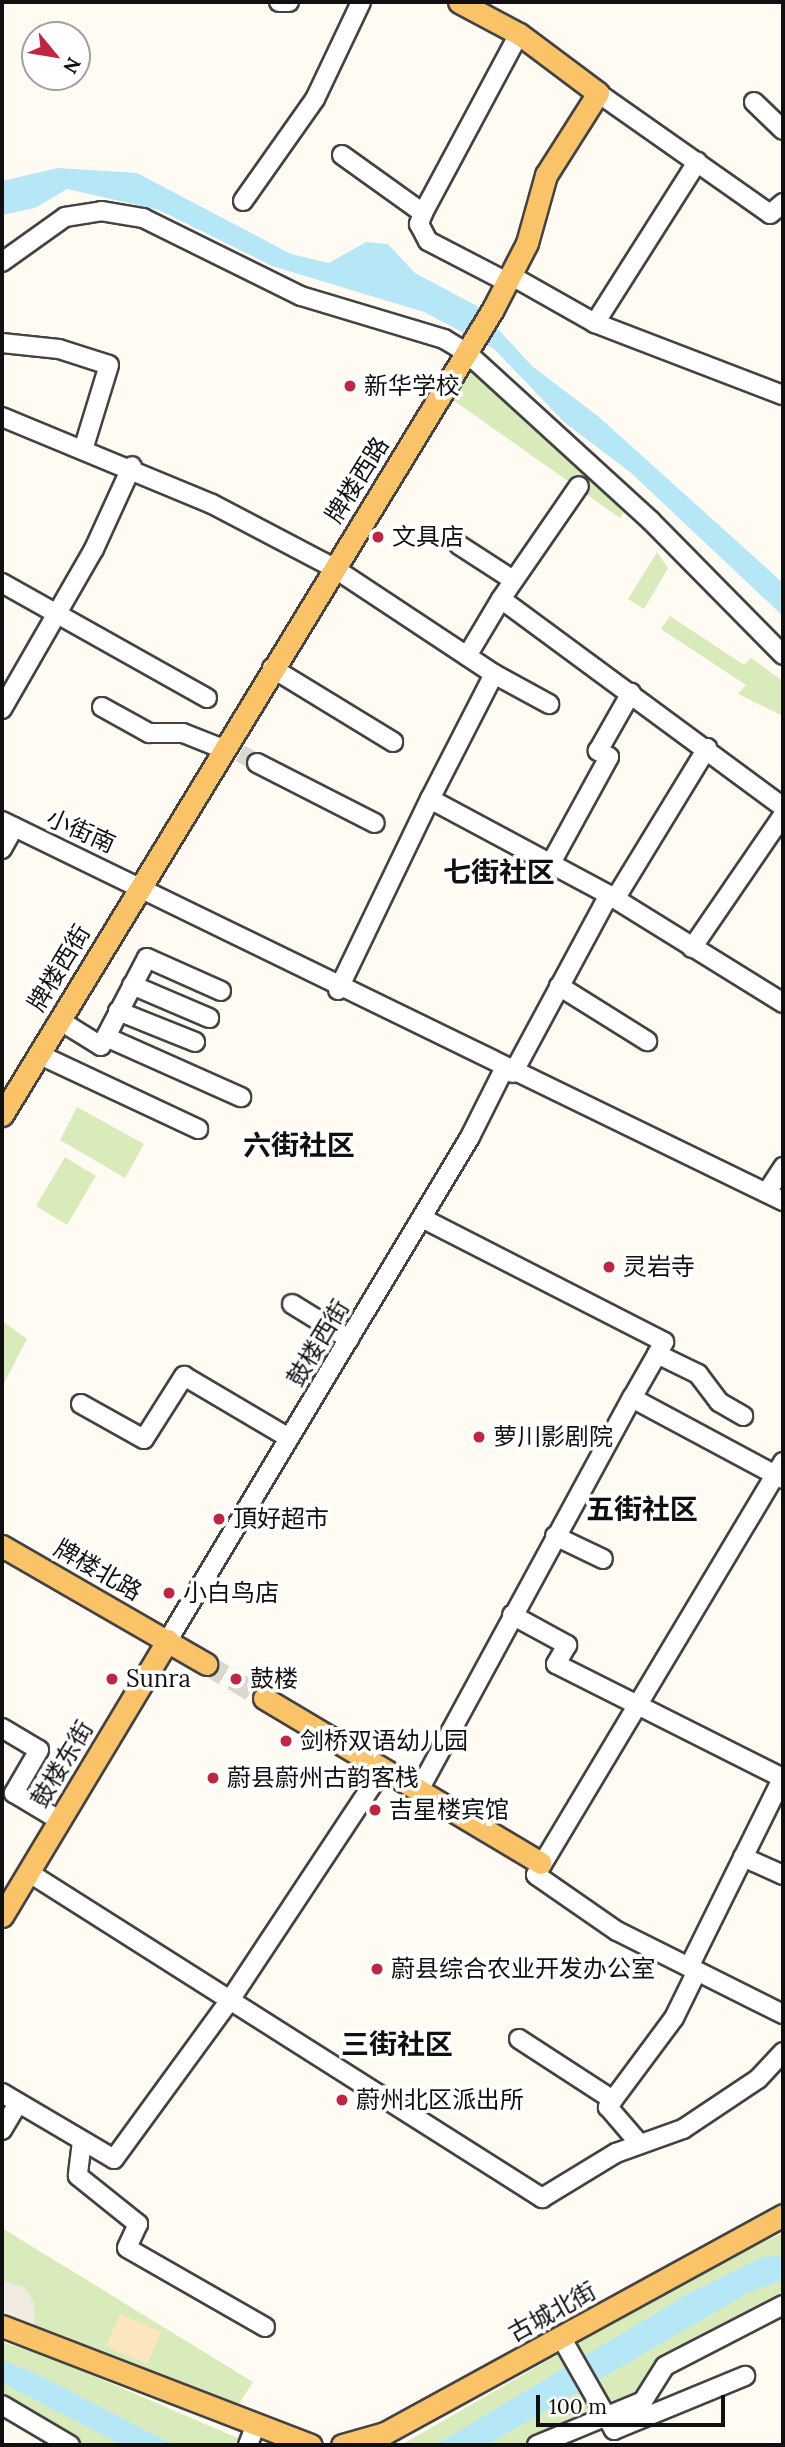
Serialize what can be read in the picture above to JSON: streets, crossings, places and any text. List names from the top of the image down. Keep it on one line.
{"streets":{"main road":["牌楼西路","牌楼西街","牌楼北路","鼓楼东街","古城北街"],"street":["小街南","鼓楼西街"]},"crossings":[["牌楼西路","小街南"],["牌楼西路","牌楼西街"],["小街南","牌楼西街"],["小街南","鼓楼西街"],["鼓楼西街","牌楼北路"],["鼓楼西街","鼓楼东街"],["牌楼北路","鼓楼东街"]],"districts":["七街社区","六街社区","五街社区","三街社区"],"places":["新华学校","文具店","灵岩寺","萝川影剧院","頂好超市","小白鸟店","Sunra","鼓楼","剑桥双语幼儿园","蔚县蔚州古韵客栈","吉星楼宾馆","蔚县综合农业开发办公室","蔚州北区派出所"],"scale_bar":"100 m","north":"bottom right"}
